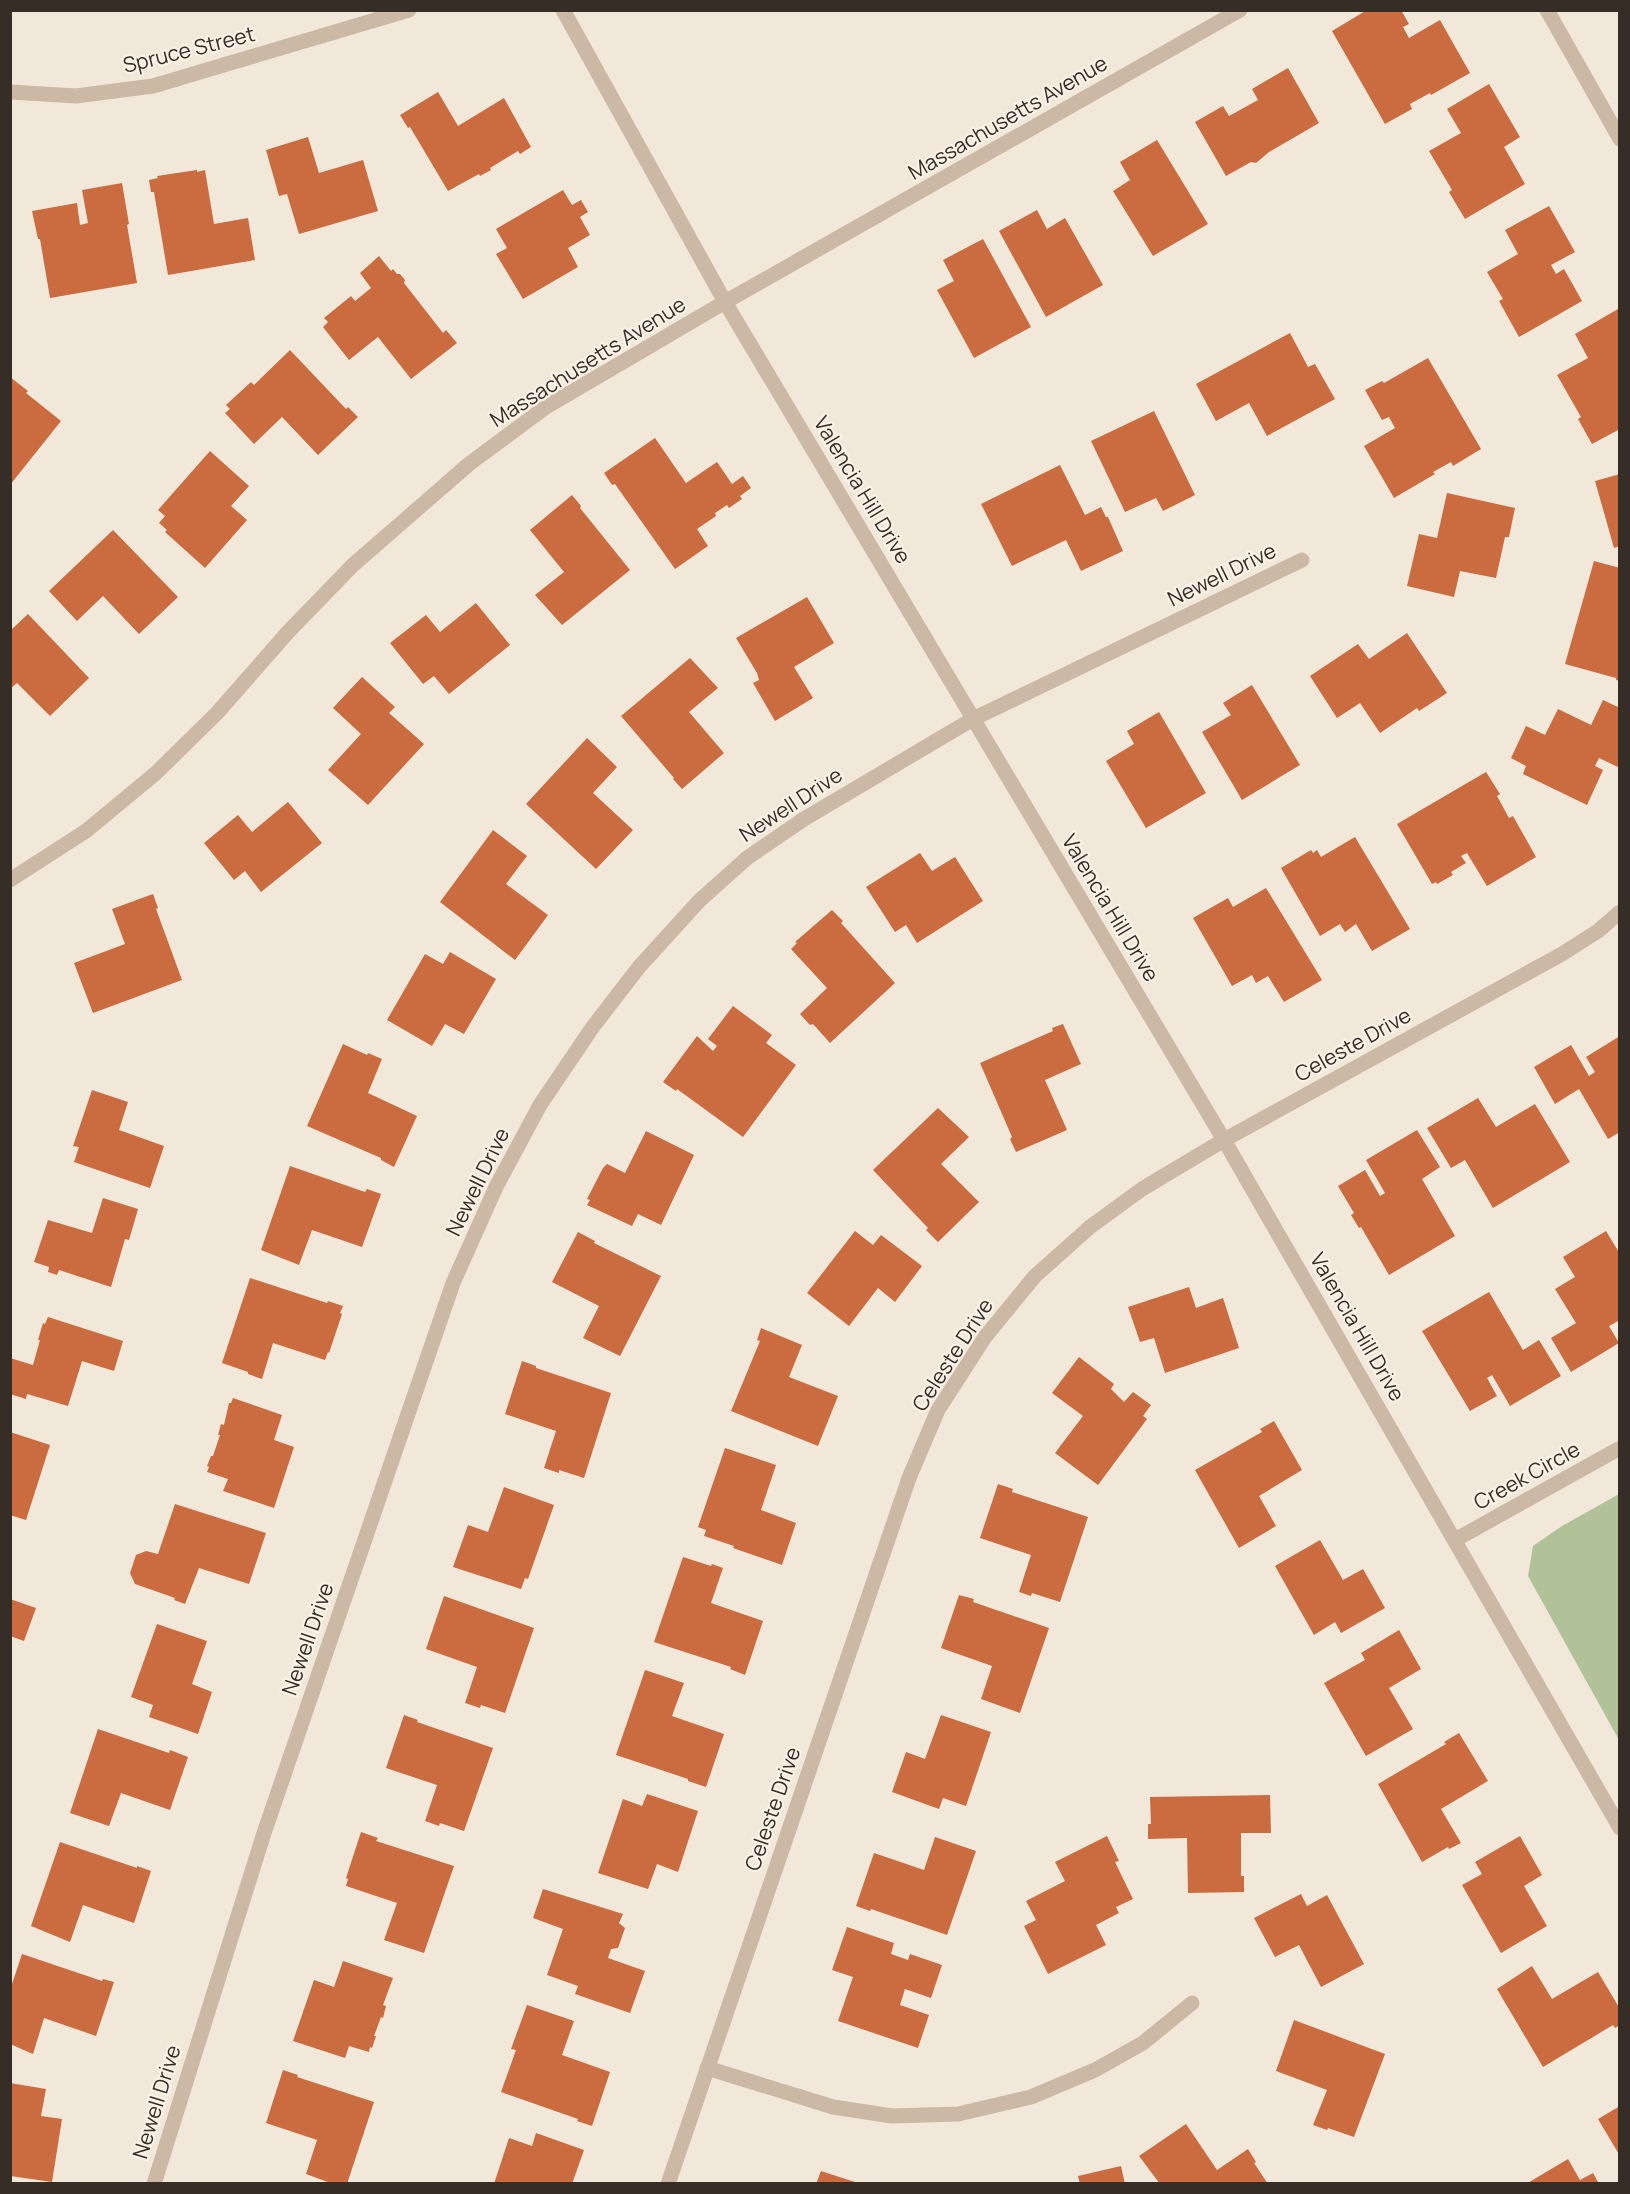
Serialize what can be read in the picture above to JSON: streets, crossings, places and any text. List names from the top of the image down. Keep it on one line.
{"streets":{"street":["Spruce Street","Massachusetts Avenue","Valencia Hill Drive","Newell Drive","Celeste Drive","Creek Circle"]},"crossings":[["Massachusetts Avenue","Valencia Hill Drive"],["Valencia Hill Drive","Newell Drive"],["Valencia Hill Drive","Celeste Drive"],["Valencia Hill Drive","Creek Circle"]]}
